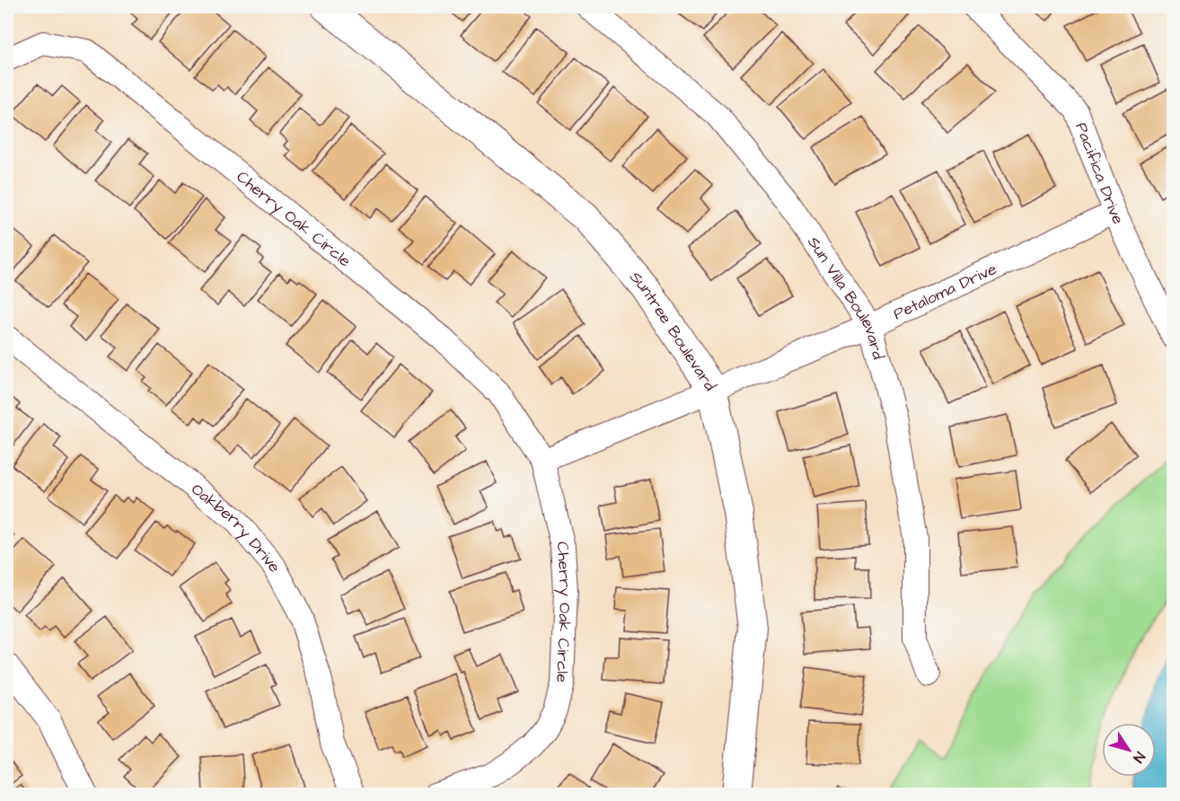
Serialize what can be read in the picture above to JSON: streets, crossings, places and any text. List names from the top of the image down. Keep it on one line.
{"streets":{"street":["Pacifica Drive","Cherry Oak Circle","Petaloma Drive","Sun Villa Boulevard","Suntree Boulevard","Oakberry Drive"]},"crossings":[["Pacifica Drive","Petaloma Drive"],["Petaloma Drive","Sun Villa Boulevard"],["Petaloma Drive","Suntree Boulevard"]],"north":"bottom right"}
